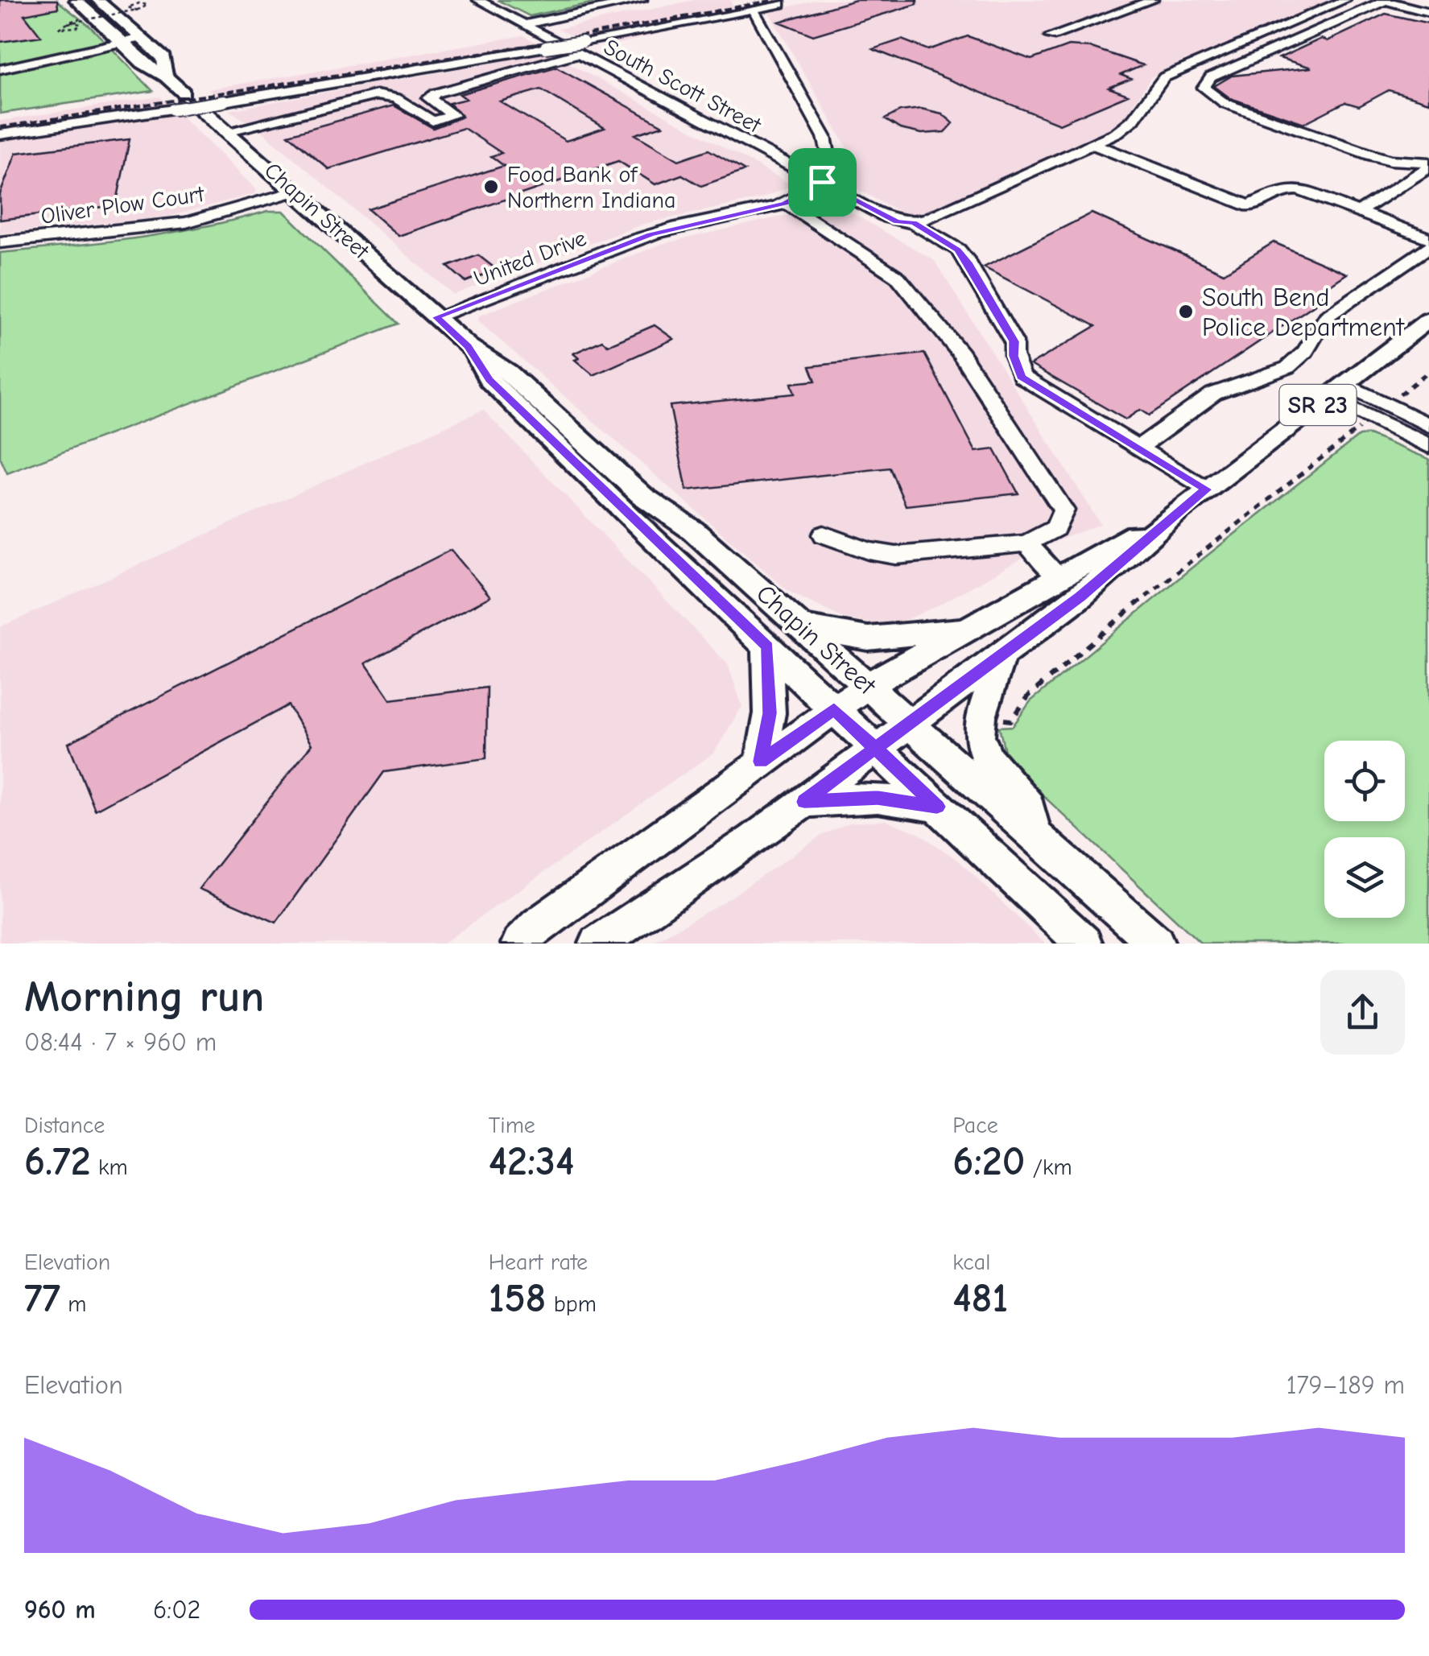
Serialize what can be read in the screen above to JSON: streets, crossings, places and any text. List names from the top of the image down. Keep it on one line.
{"streets":{"main road":["Chapin Street","SR 23"],"street":["South Scott Street","Oliver Plow Court","United Drive"]},"crossings":[["South Scott Street","United Drive"],["South Scott Street","SR 23"],["Oliver Plow Court","Chapin Street"],["Chapin Street","United Drive"],["Chapin Street","SR 23"]],"places":["Food Bank of Northern Indiana","South Bend Police Department"],"page":{"heading":["Morning run","08:44 · 7 × 960 m"],"stats":[["Distance","6.72 km"],["Time","42:34"],["Pace","6:20 /km"],["Elevation","77 m"],["Heart rate","158 bpm"],["kcal","481"]],"chart":["Elevation","179–189 m"],"list":[{"name":"960 m","note":"6:02"}]}}
